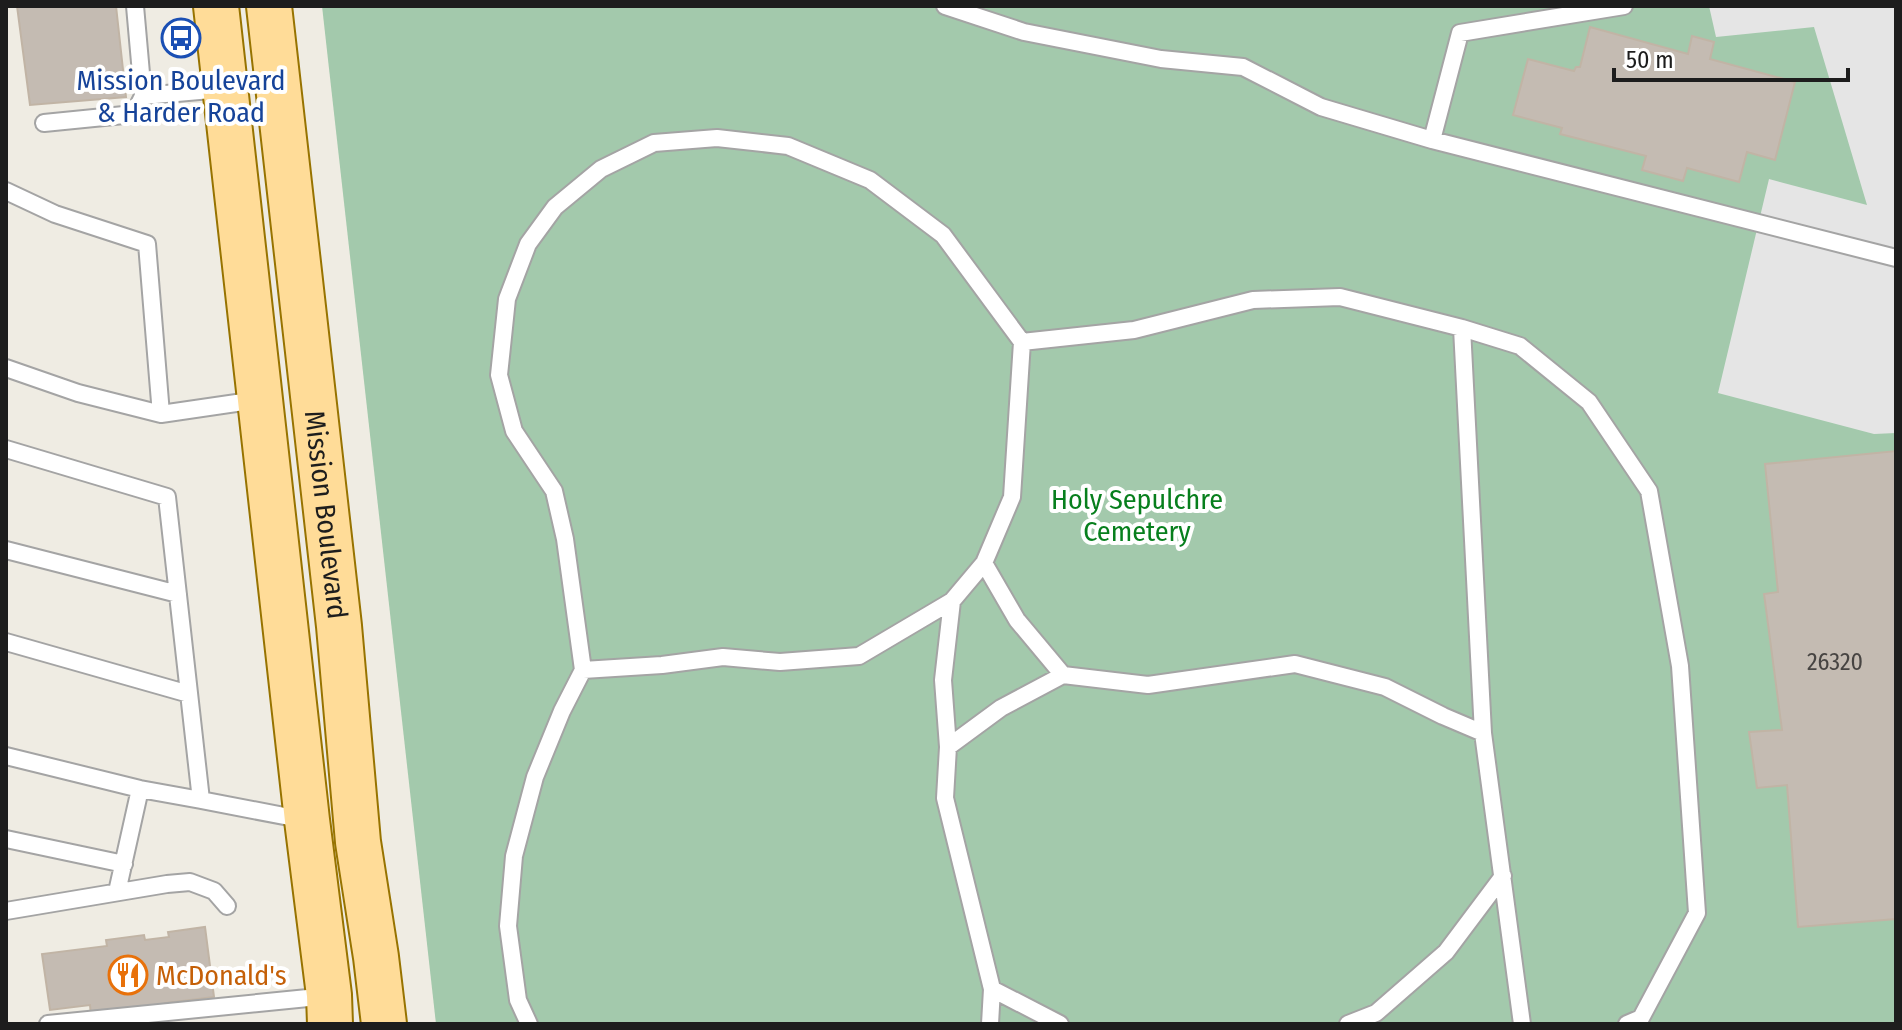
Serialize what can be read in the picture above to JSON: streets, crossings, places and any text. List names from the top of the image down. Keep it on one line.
{"streets":{"main road":["Mission Boulevard"]},"parks":["Holy Sepulchre Cemetery"],"places":{"bus stop":["Mission Boulevard & Harder Road"],"restaurant":["McDonald's"]},"house_numbers":["26320"],"scale_bar":"50 m"}
